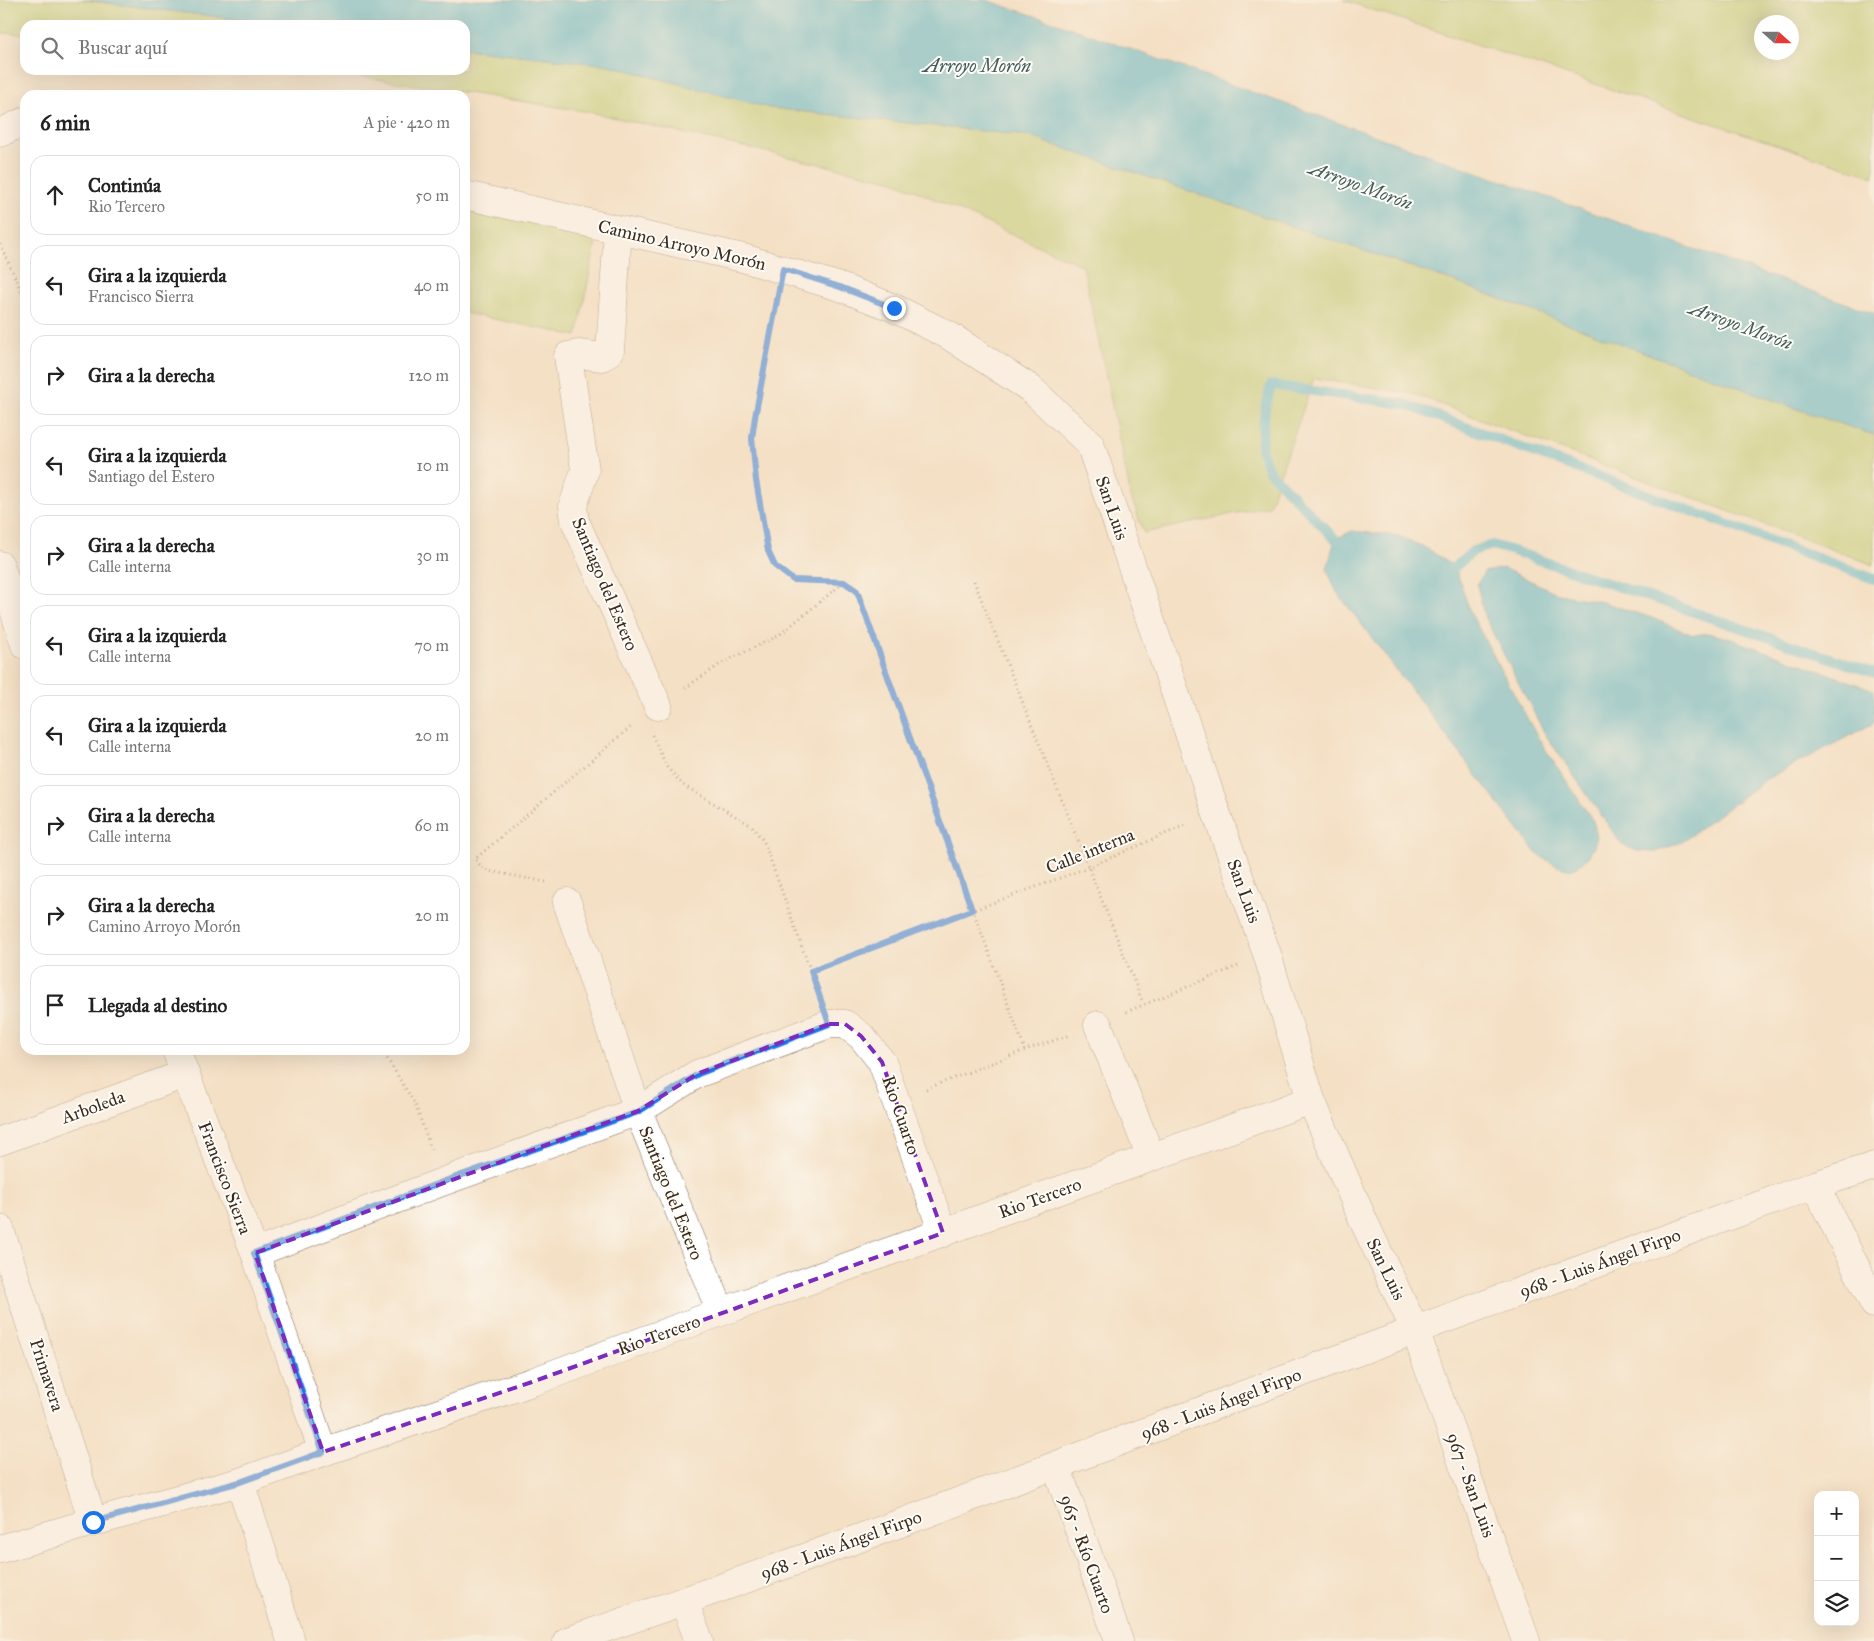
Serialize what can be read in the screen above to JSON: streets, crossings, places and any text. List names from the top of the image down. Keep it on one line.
{"streets":{"street":["Camino Arroyo Morón","San Luis","Santiago del Estero","Arboleda","Rio Cuarto","Francisco Sierra","Rio Tercero","968 - Luis Ángel Firpo","Primavera","967 - San Luis","965 - Río Cuarto"],"path":["Calle interna"]},"crossings":[["Camino Arroyo Morón","San Luis"],["Camino Arroyo Morón","Santiago del Estero"],["San Luis","Calle interna"],["San Luis","Rio Tercero"],["San Luis","968 - Luis Ángel Firpo"],["San Luis","967 - San Luis"],["Santiago del Estero","Rio Tercero"],["Arboleda","Francisco Sierra"],["Rio Cuarto","Rio Tercero"],["Francisco Sierra","Rio Tercero"],["Rio Tercero","Primavera"],["968 - Luis Ángel Firpo","967 - San Luis"],["968 - Luis Ángel Firpo","965 - Río Cuarto"]],"water":["Arroyo Morón"],"north":"right","page":{"search":"Buscar aquí","heading":["6 min","A pie · 420 m"],"list":[["Continúa","Rio Tercero","50 m"],["Gira a la izquierda","Francisco Sierra","40 m"],["Gira a la derecha","120 m"],["Gira a la izquierda","Santiago del Estero","10 m"],["Gira a la derecha","Calle interna","30 m"],["Gira a la izquierda","Calle interna","70 m"],["Gira a la izquierda","Calle interna","20 m"],["Gira a la derecha","Calle interna","60 m"],["Gira a la derecha","Camino Arroyo Morón","20 m"],"Llegada al destino"],"map_buttons":["+","−"]}}
